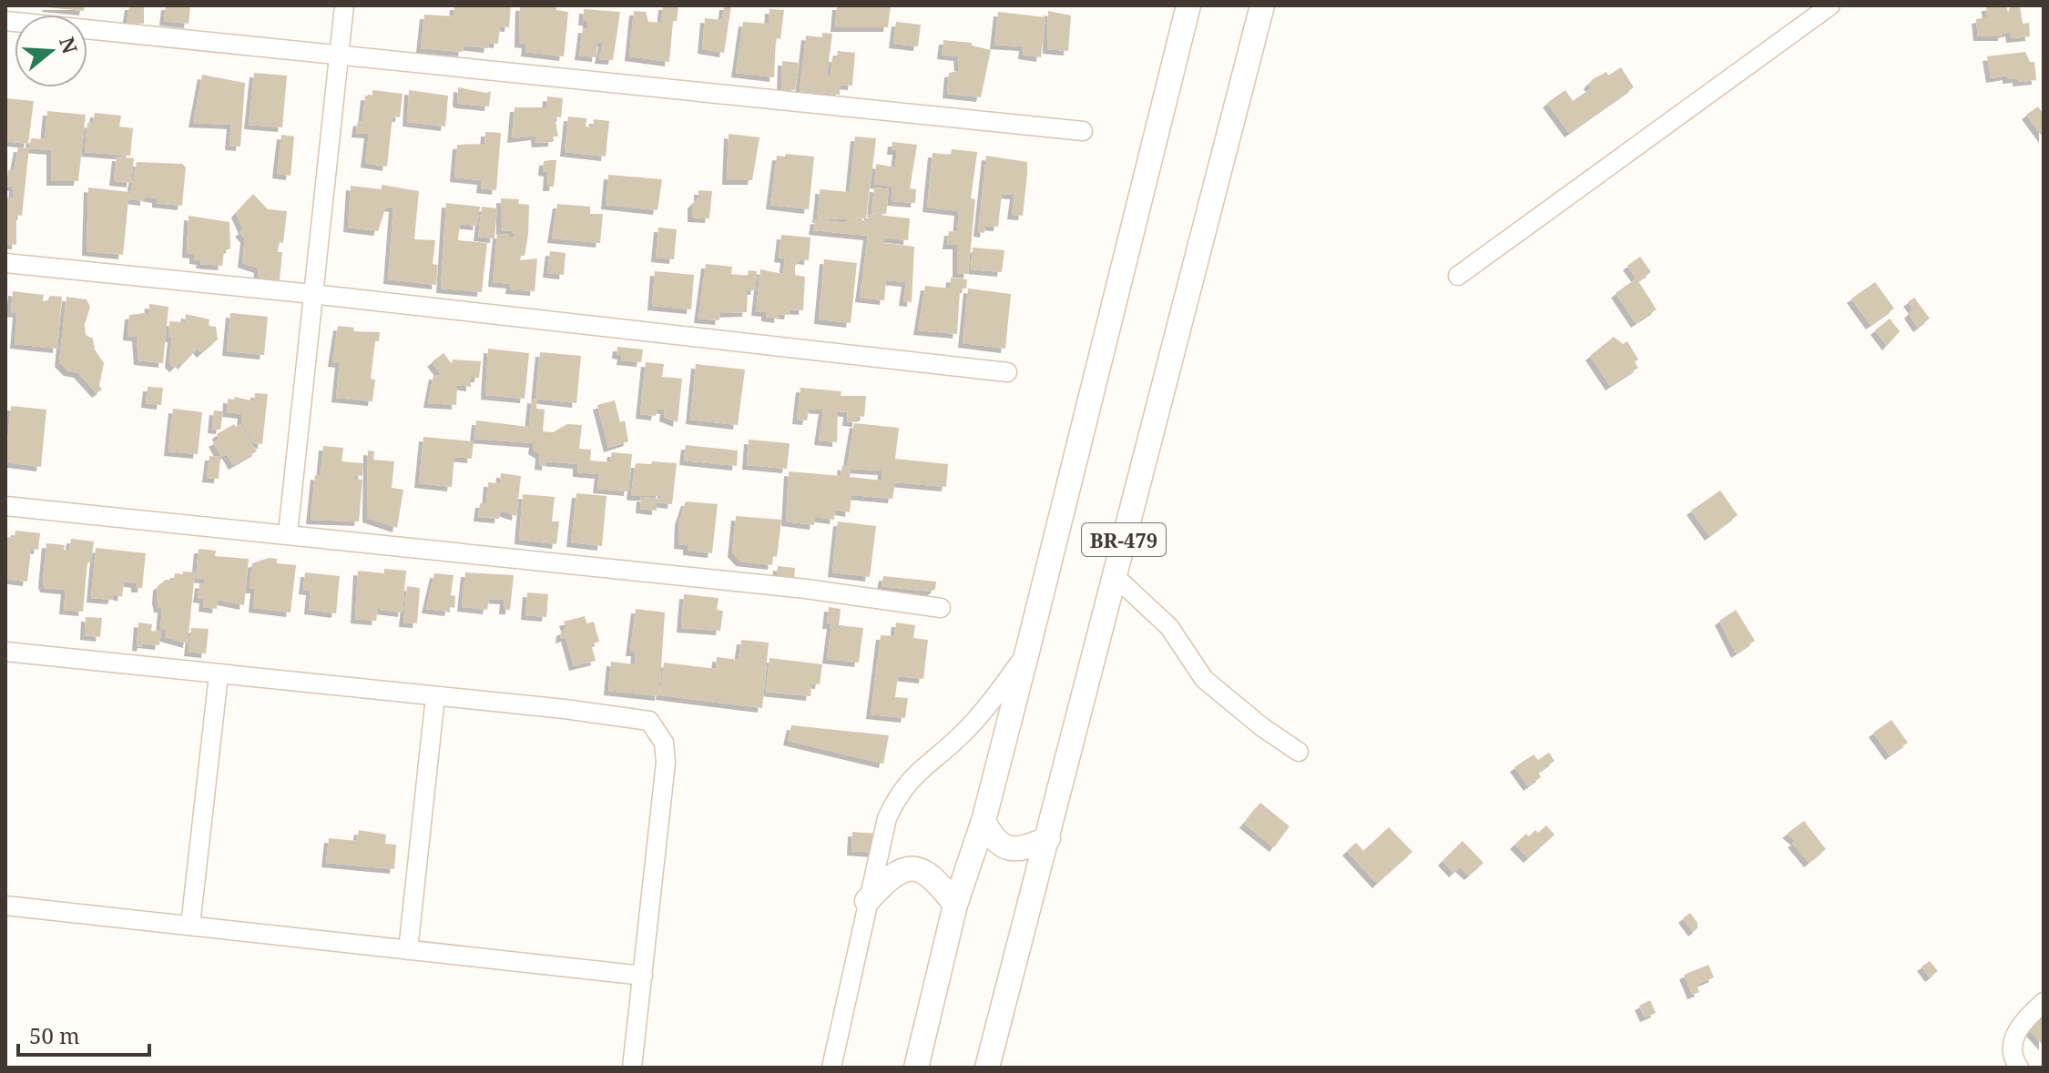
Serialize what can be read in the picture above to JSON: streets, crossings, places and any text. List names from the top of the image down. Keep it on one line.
{"streets":{"main road":["BR-479"]},"scale_bar":"50 m","north":"right"}
